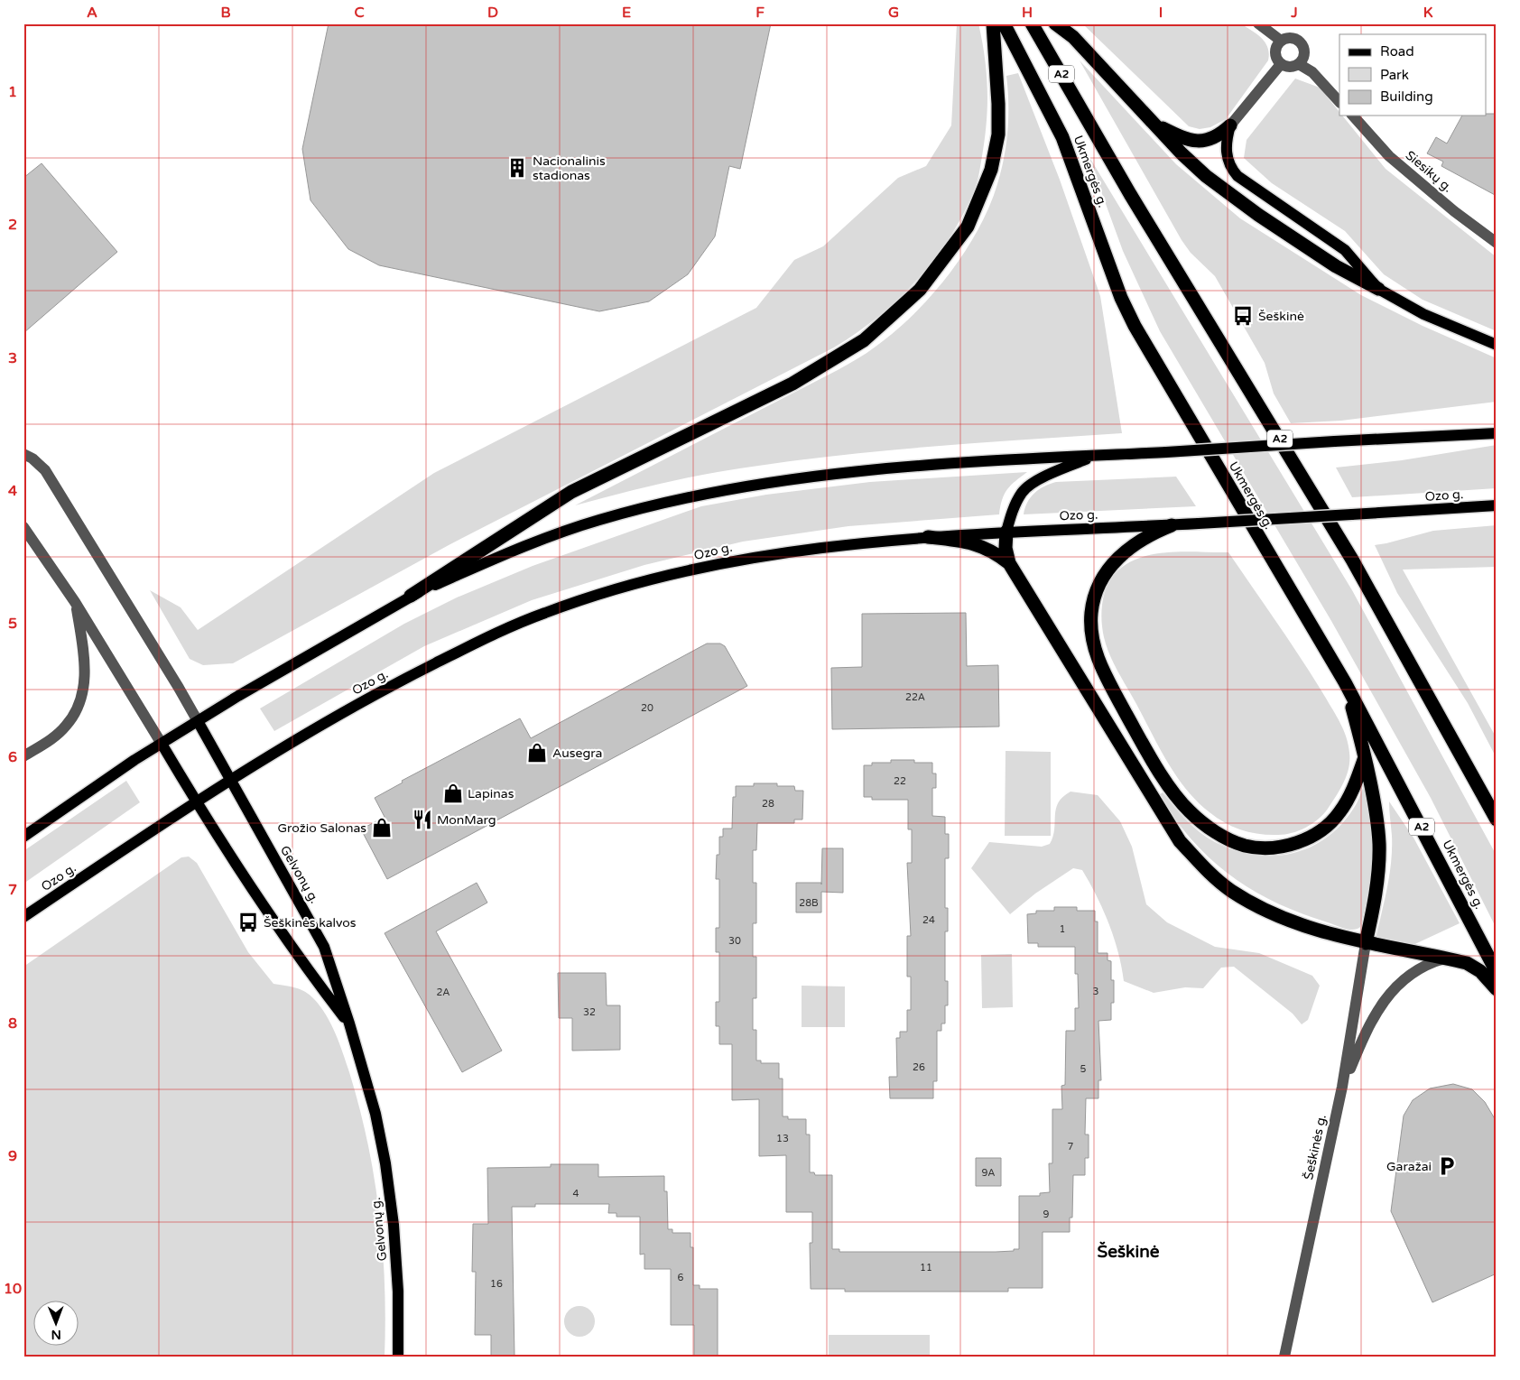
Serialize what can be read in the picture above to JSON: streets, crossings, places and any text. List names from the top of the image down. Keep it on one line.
{"streets":{"highway":["A2","Ukmergės g."],"main road":["Ozo g.","Gelvonų g."],"street":["Siesikų g.","Šeškinės g."]},"crossings":[["Ozo g.","Gelvonų g."]],"districts":["Šeškinė"],"places":{"building":["Nacionalinis stadionas"],"bus stop":["Šeškinė","Šeškinės kalvos"],"shop":["Ausegra","Lapinas","Grožio Salonas"],"restaurant":["MonMarg"],"parking":["Garažai"]},"house_numbers":["22A","20","22","28","28B","24","1","30","3","2A","32","26","5","13","7","9A","4","9","11","6","16"],"legend":["Road","Park","Building"],"north":"bottom","grid":{"columns":["A","B","C","D","E","F","G","H","I","J","K"],"rows":["1","2","3","4","5","6","7","8","9","10"]}}
